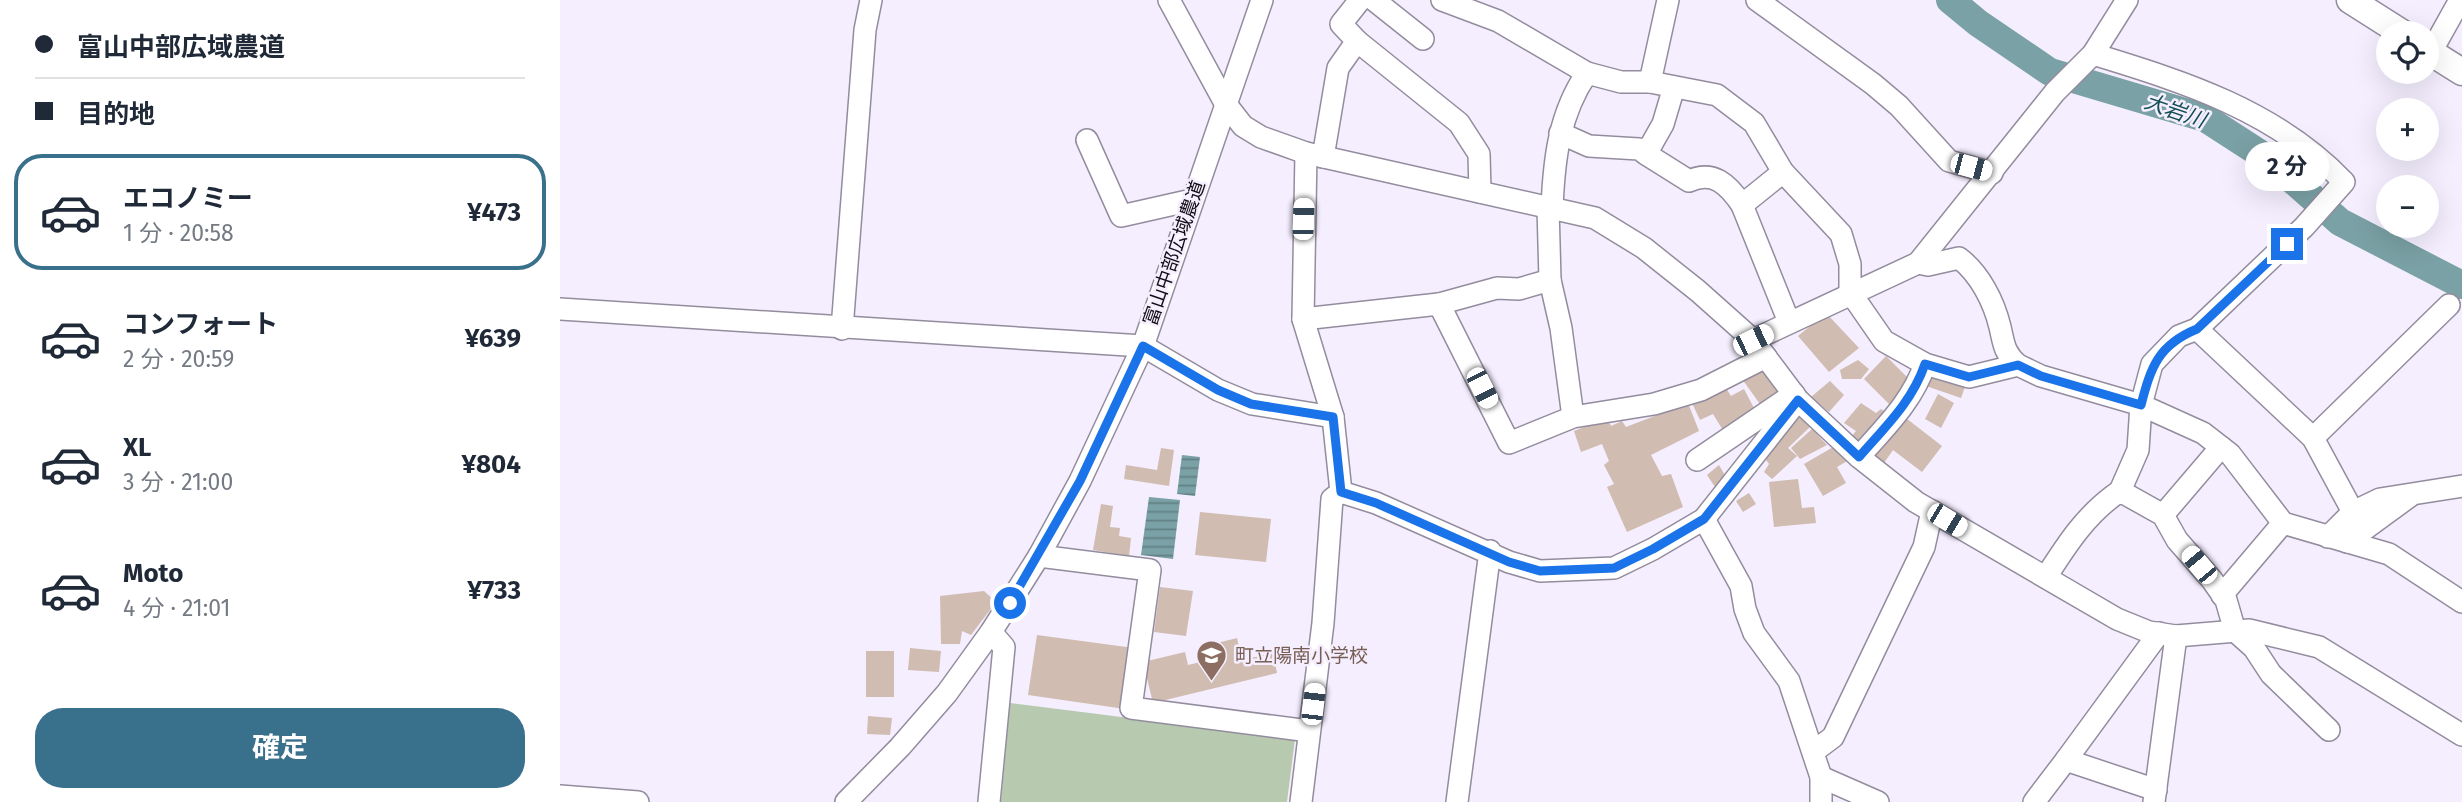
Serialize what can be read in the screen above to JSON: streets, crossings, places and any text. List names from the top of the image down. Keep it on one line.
{"streets":{"street":["富山中部広域農道"]},"water":["大岩川"],"places":{"school or university":["町立陽南小学校"]},"page":{"banner":["富山中部広域農道","目的地"],"map_buttons":["+","−"],"bubble":"2 分","list":[{"name":"エコノミー","note":"1 分 · 20:58","value":"¥473"},{"name":"コンフォート","note":"2 分 · 20:59","value":"¥639"},{"name":"XL","note":"3 分 · 21:00","value":"¥804"},{"name":"Moto","note":"4 分 · 21:01","value":"¥733"}],"buttons":"確定"}}
